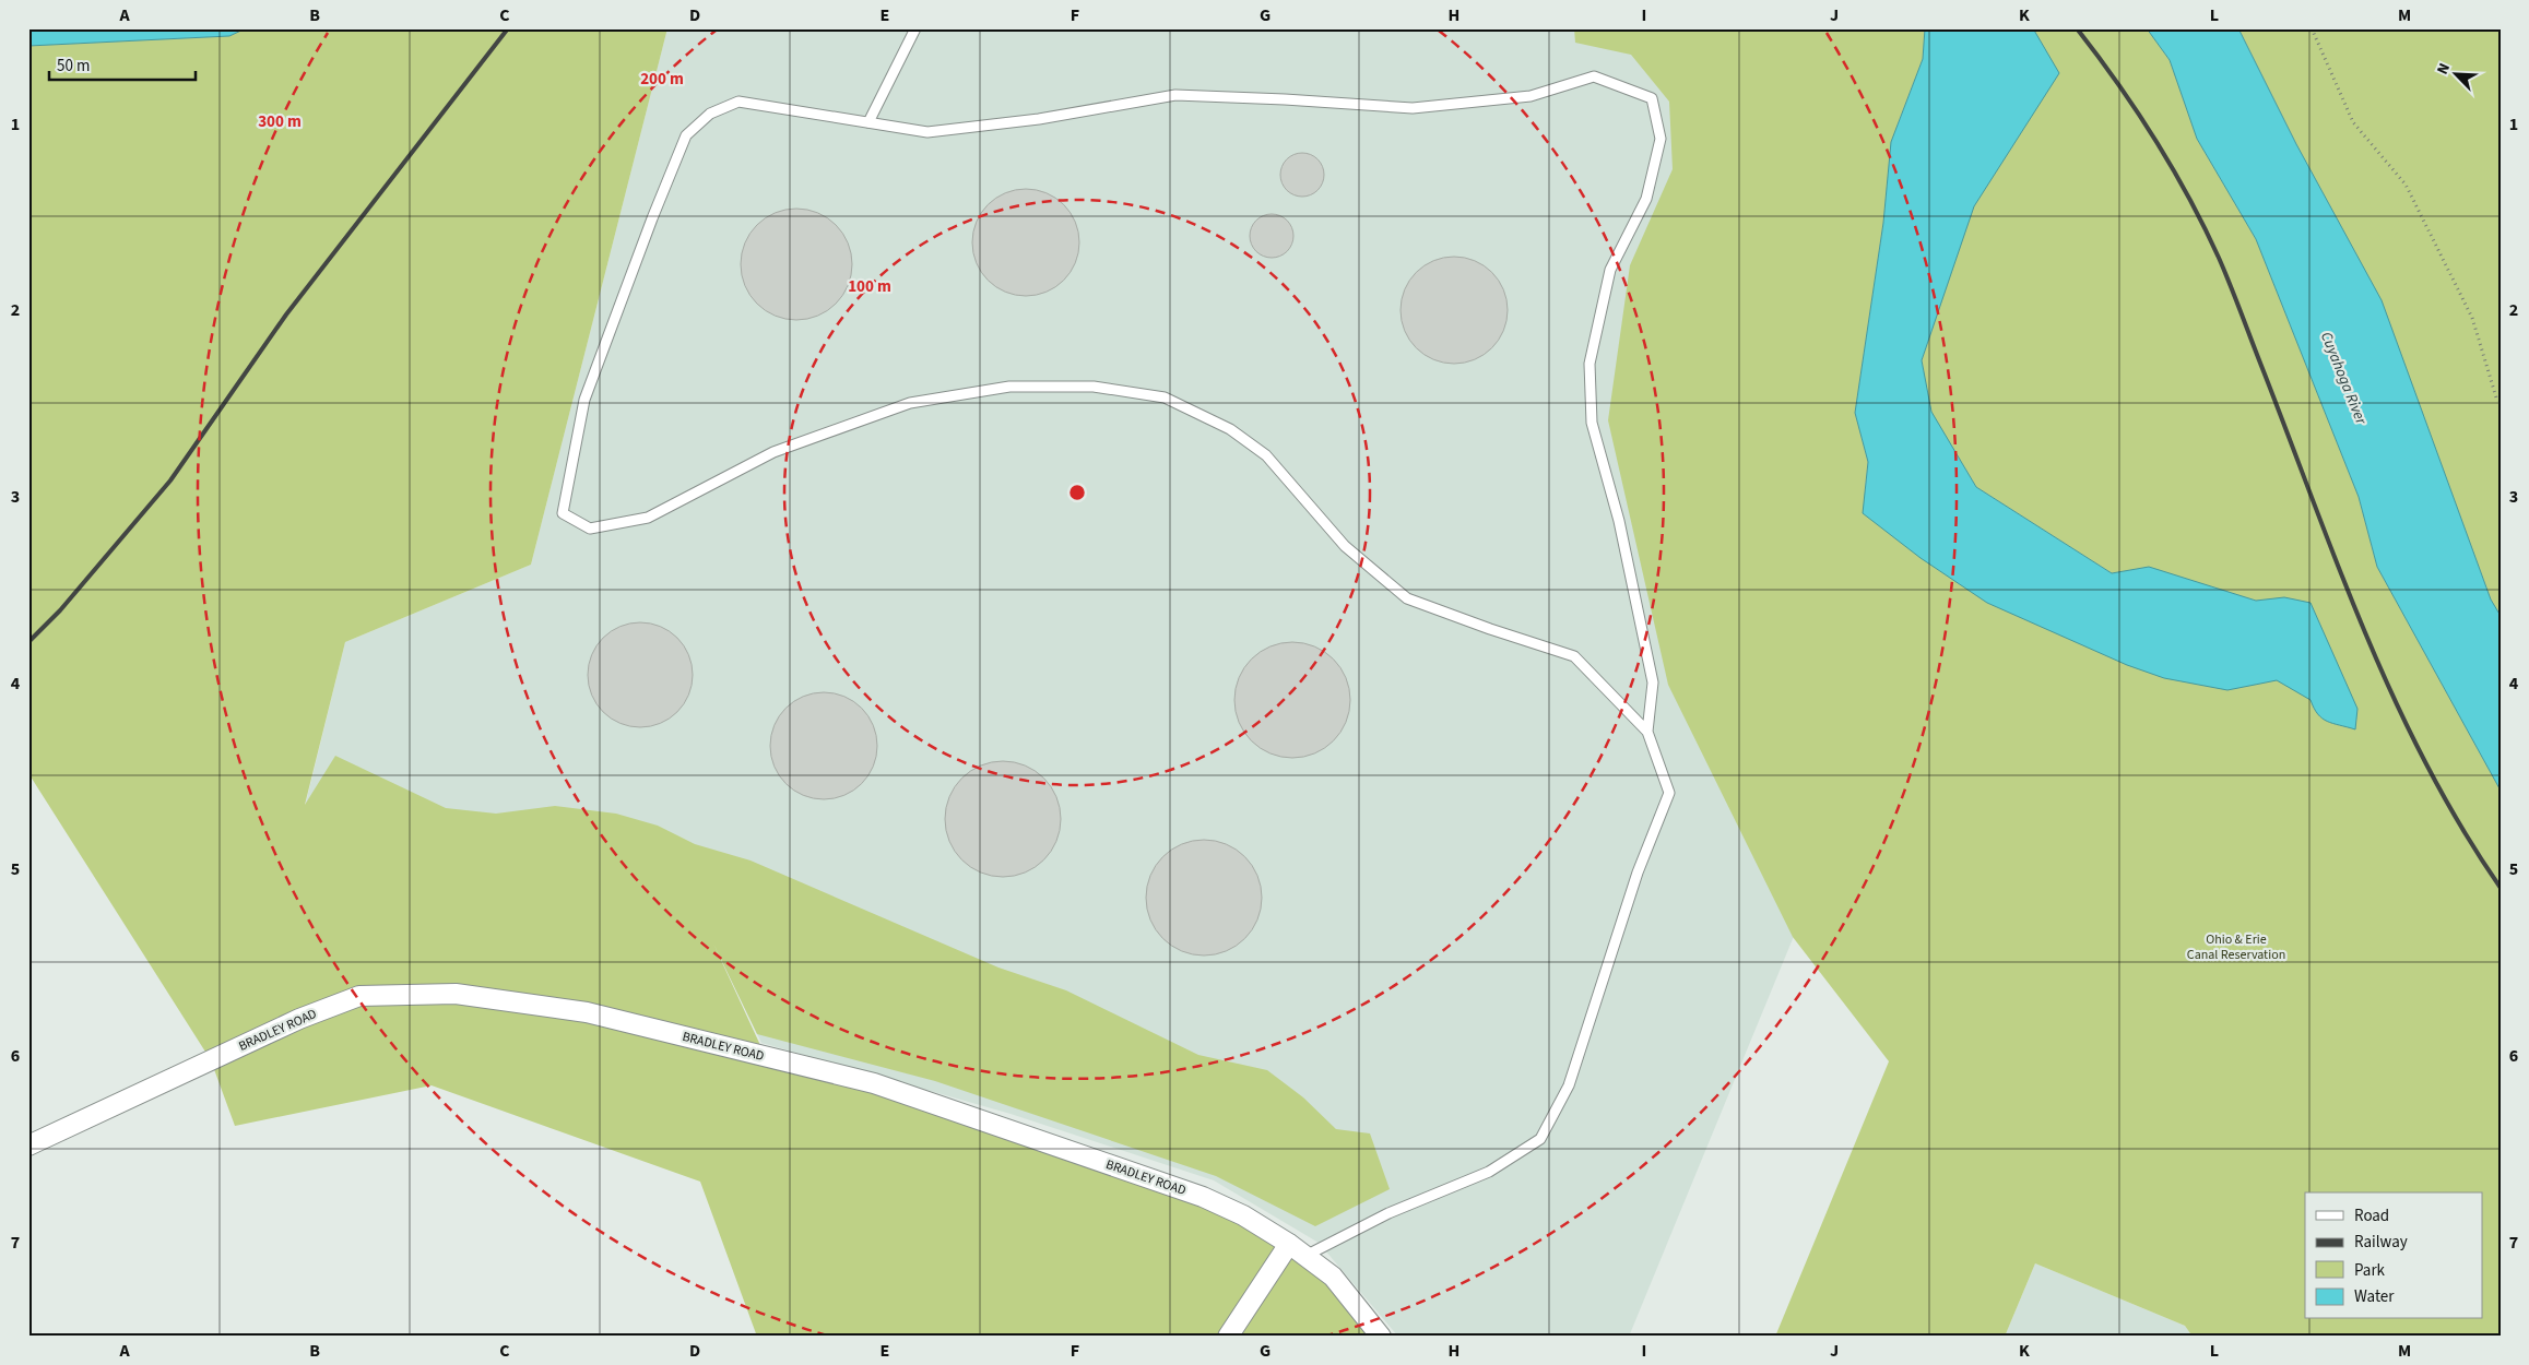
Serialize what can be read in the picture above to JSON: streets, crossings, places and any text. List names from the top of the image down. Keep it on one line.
{"streets":{"street":["BRADLEY ROAD"]},"water":["Cuyahoga River"],"parks":["Ohio & Erie Canal Reservation"],"legend":["Road","Railway","Park","Water"],"scale_bar":"50 m","north":"top left","grid":{"columns":["A","B","C","D","E","F","G","H","I","J","K","L","M"],"rows":["1","2","3","4","5","6","7"]},"rings":["200 m","300 m","100 m"]}
